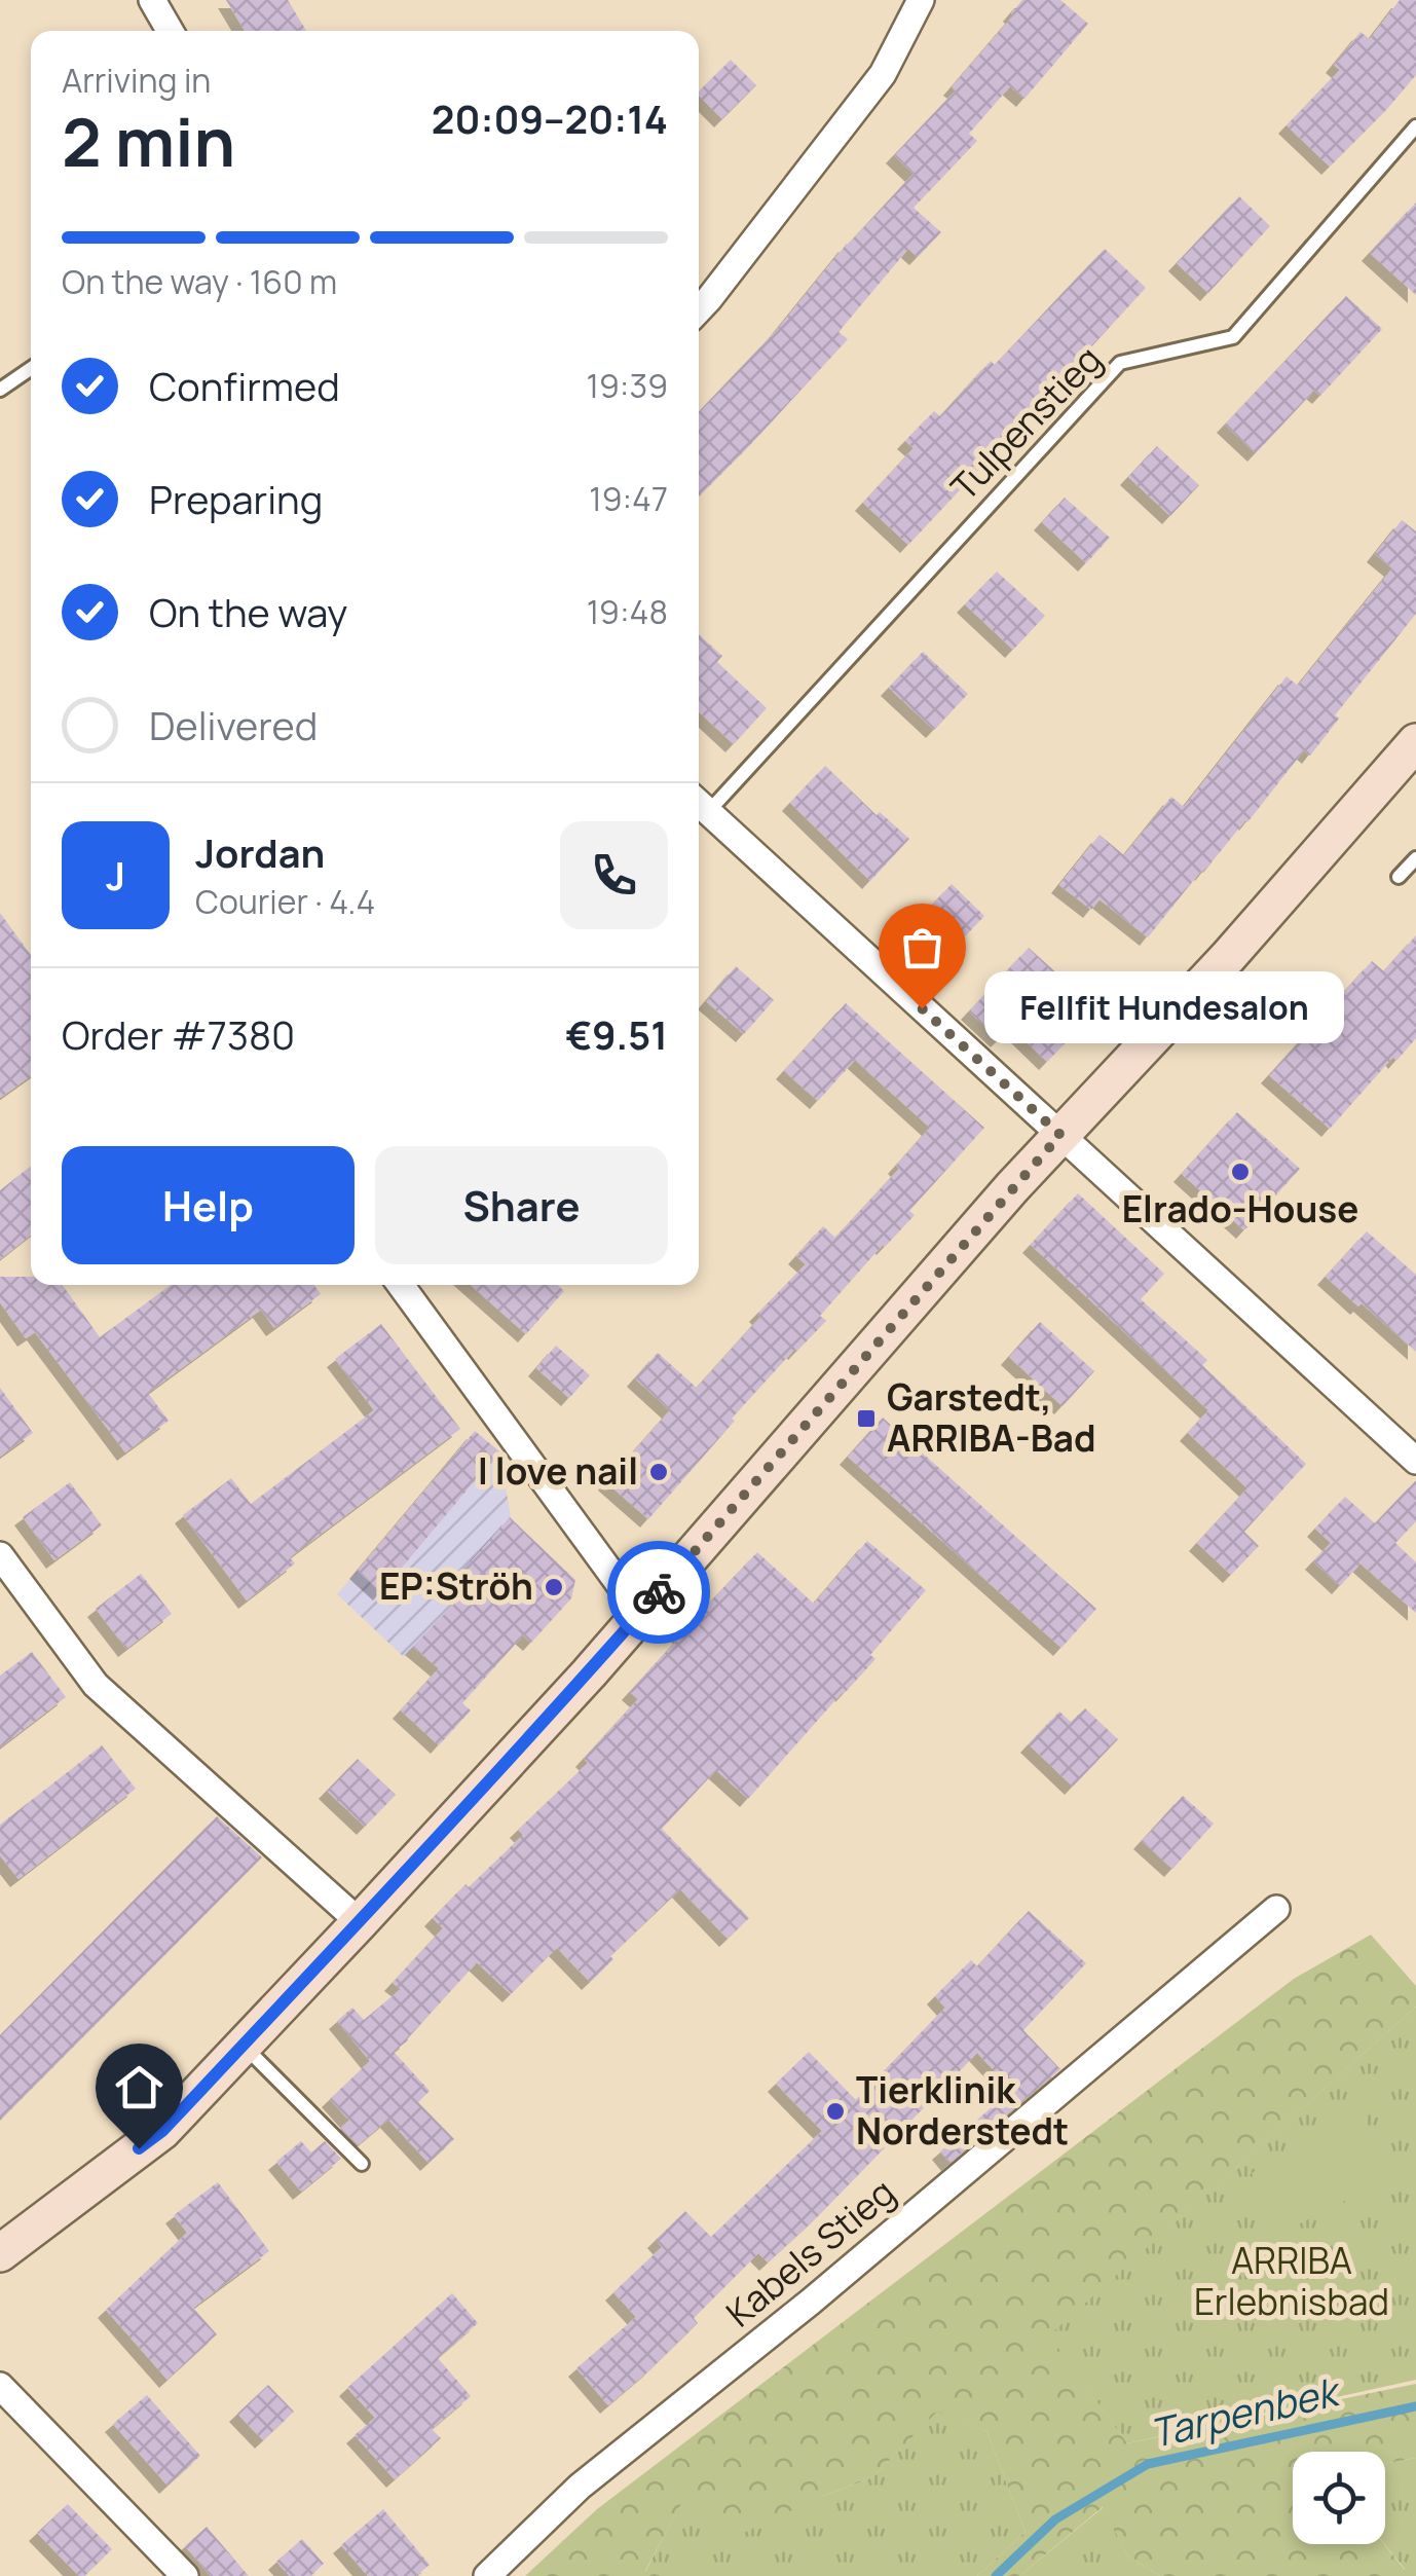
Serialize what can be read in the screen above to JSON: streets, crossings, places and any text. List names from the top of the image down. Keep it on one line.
{"streets":{"street":["Kabels Stieg"],"lane":["Tulpenstieg"]},"water":["Tarpenbek"],"parks":["ARRIBA Erlebnisbad"],"places":{"other":["Fellfit Hundesalon","Elrado-House","I love nail","EP:Ströh","Tierklinik Norderstedt"],"transit":["Garstedt, ARRIBA-Bad"]},"page":{"heading":["2 min","Arriving in","20:09–20:14"],"panel":["Jordan","Courier · 4.4","Order #7380","€9.51"],"bar":"On the way · 160 m","list":[["Confirmed","19:39"],["Preparing","19:47"],["On the way","19:48"],"Delivered"],"round":"J","bubble":"Fellfit Hundesalon","buttons":["Help","Share"]}}
